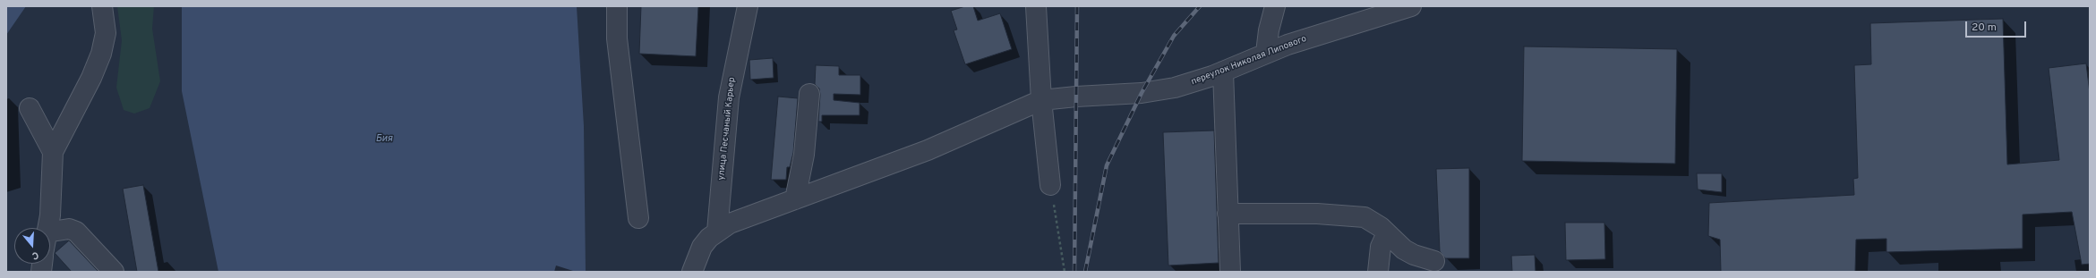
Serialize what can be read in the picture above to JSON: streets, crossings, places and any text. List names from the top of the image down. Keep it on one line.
{"streets":{"street":["переулок Николая Липового","улица Песчаный Карьер"]},"crossings":[["переулок Николая Липового","улица Песчаный Карьер"]],"water":["Бия"],"scale_bar":"20 m","north":"bottom"}
